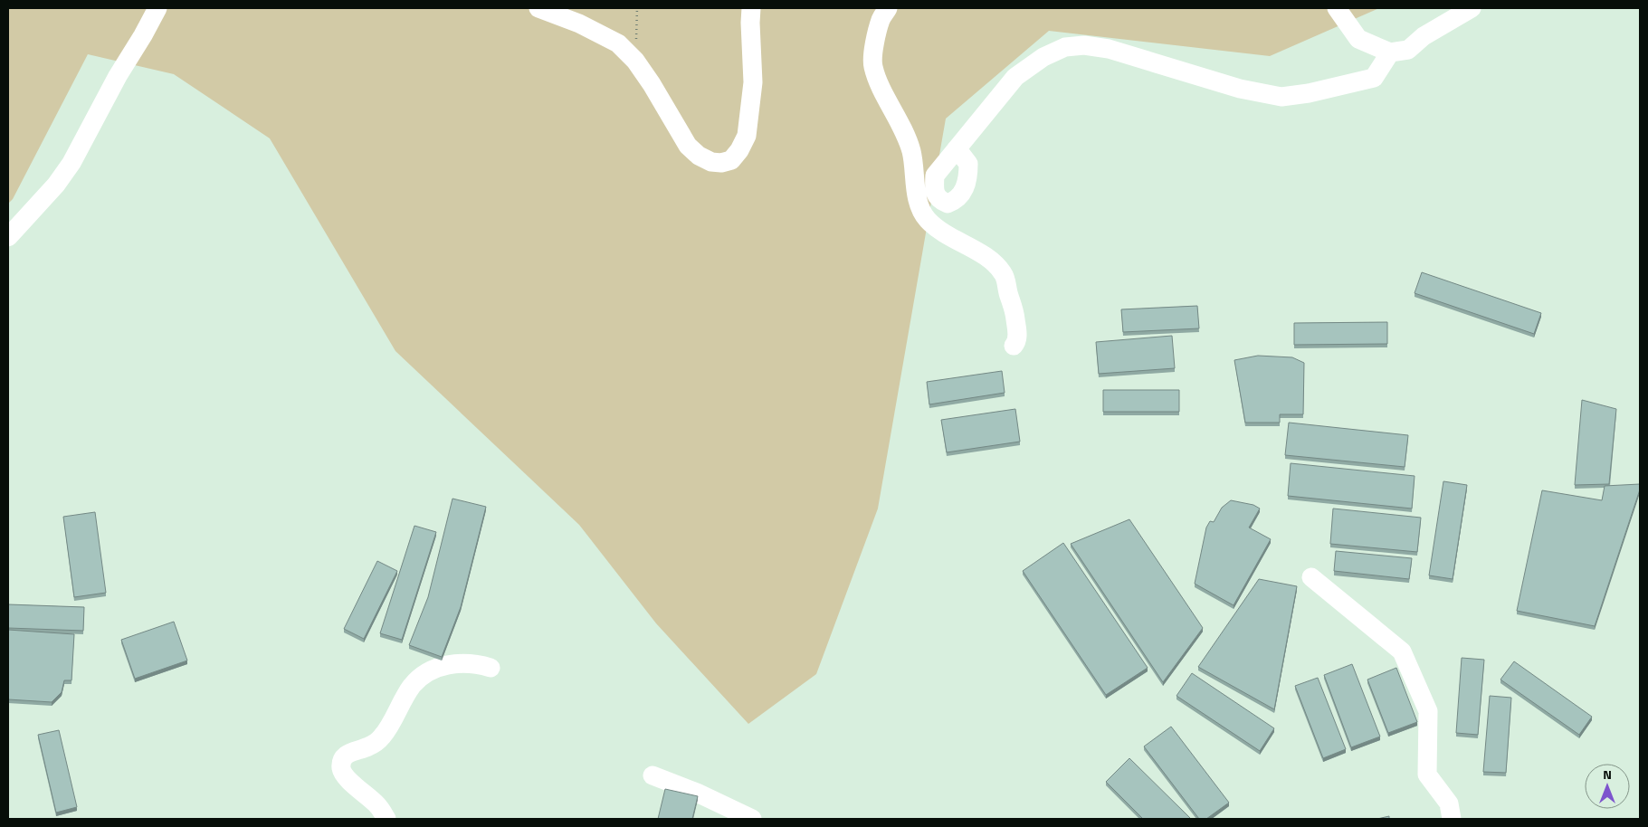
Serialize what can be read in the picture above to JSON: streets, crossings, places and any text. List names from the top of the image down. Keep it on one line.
{"north":"top"}
